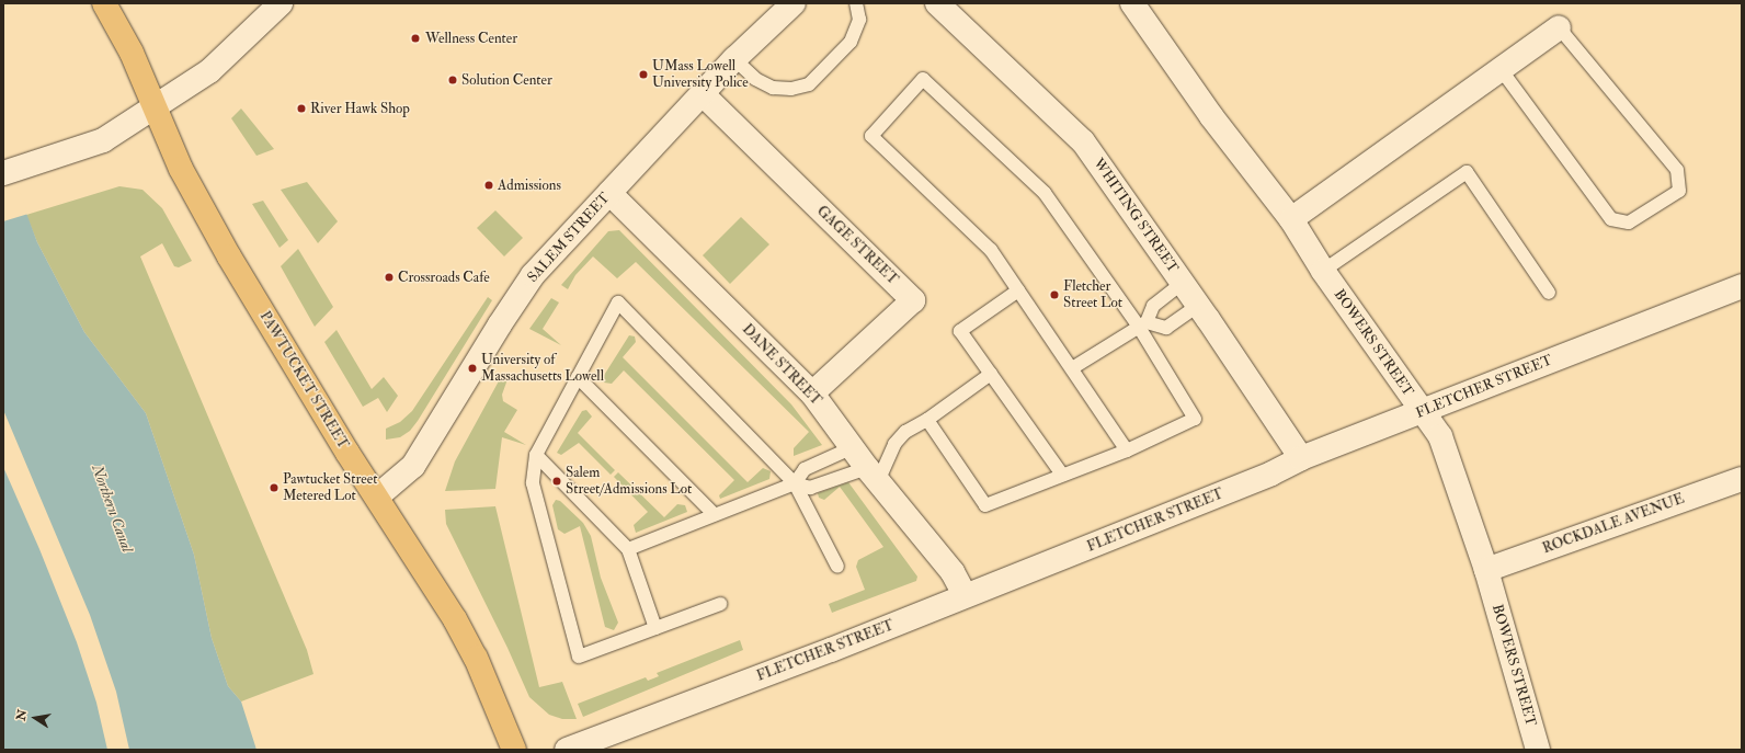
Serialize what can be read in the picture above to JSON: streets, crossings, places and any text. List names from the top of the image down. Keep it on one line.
{"streets":{"main road":["PAWTUCKET STREET"],"street":["WHITING STREET","SALEM STREET","GAGE STREET","BOWERS STREET","DANE STREET","FLETCHER STREET","ROCKDALE AVENUE"]},"crossings":[["WHITING STREET","FLETCHER STREET"],["SALEM STREET","GAGE STREET"],["SALEM STREET","DANE STREET"],["SALEM STREET","PAWTUCKET STREET"],["GAGE STREET","DANE STREET"],["BOWERS STREET","FLETCHER STREET"],["BOWERS STREET","ROCKDALE AVENUE"],["DANE STREET","FLETCHER STREET"]],"water":["Northern Canal"],"places":["Wellness Center","UMass Lowell University Police","Solution Center","River Hawk Shop","Admissions","Crossroads Cafe","Fletcher Street Lot","University of Massachusetts Lowell","Salem Street/Admissions Lot","Pawtucket Street Metered Lot"],"north":"left"}
